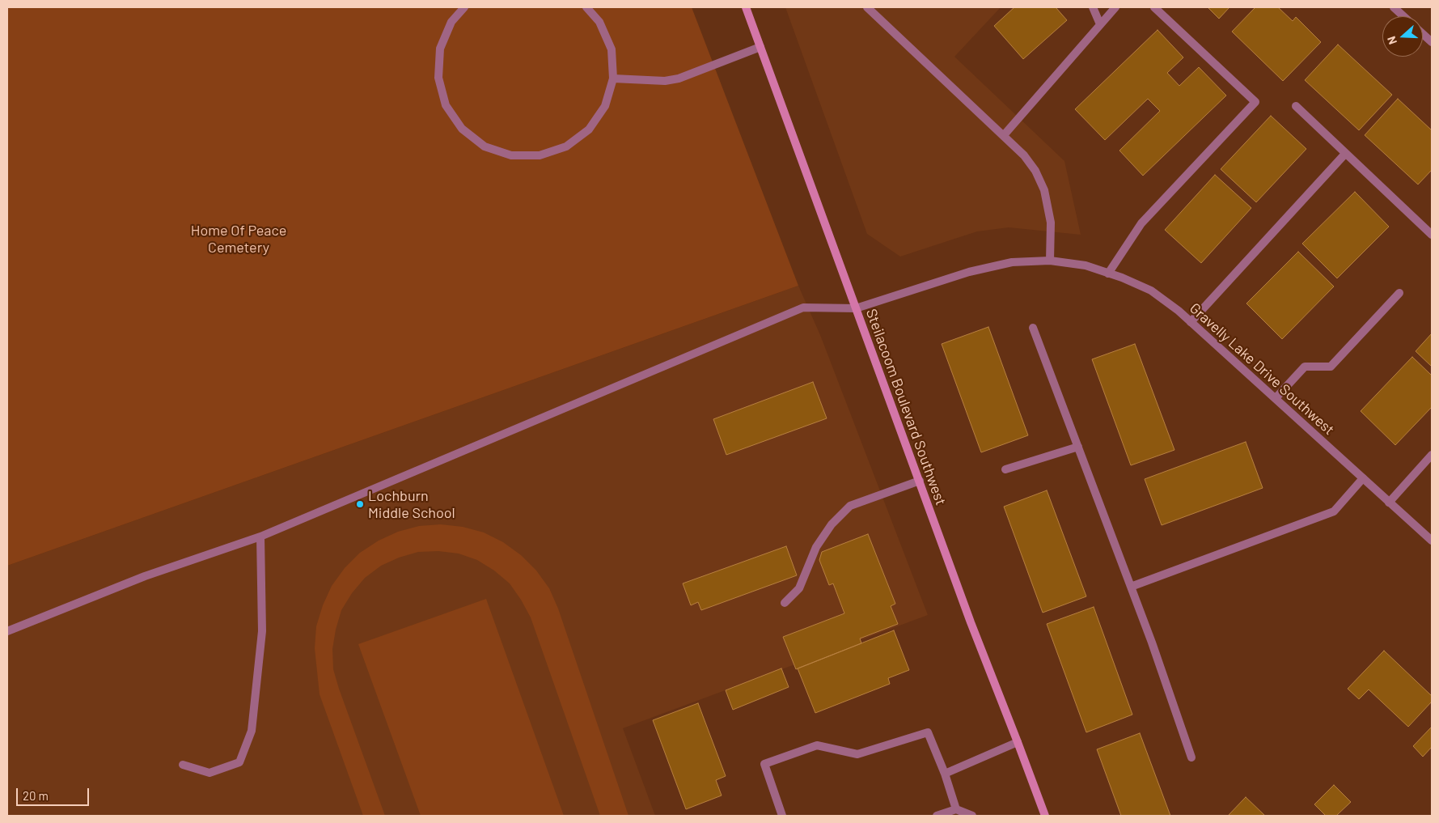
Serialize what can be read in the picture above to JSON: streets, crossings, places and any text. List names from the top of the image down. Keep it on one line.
{"streets":{"main road":["Steilacoom Boulevard Southwest"],"street":["Gravelly Lake Drive Southwest"]},"crossings":[["Gravelly Lake Drive Southwest","Steilacoom Boulevard Southwest"]],"parks":["Home Of Peace Cemetery"],"places":["Lochburn Middle School"],"scale_bar":"20 m","north":"left"}
